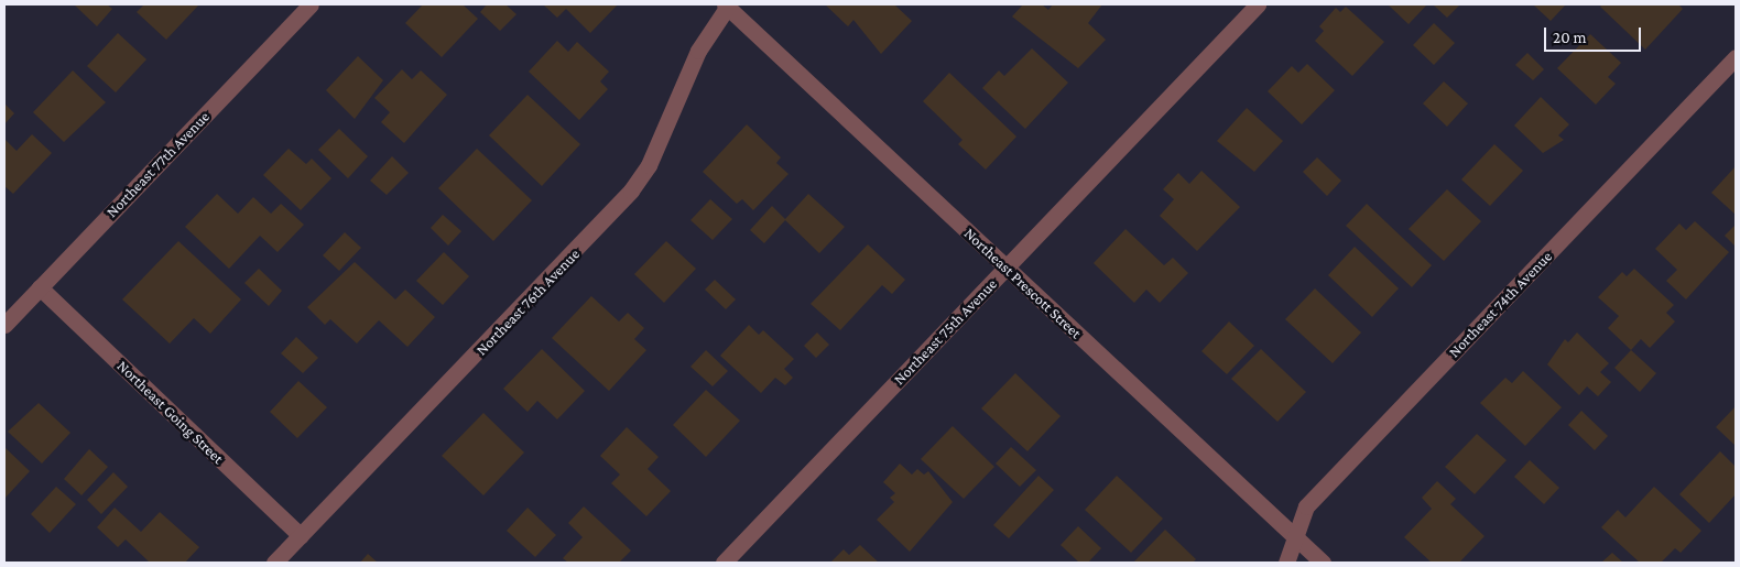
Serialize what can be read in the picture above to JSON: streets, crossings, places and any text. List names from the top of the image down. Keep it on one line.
{"streets":{"street":["Northeast 77th Avenue","Northeast Prescott Street","Northeast 76th Avenue","Northeast 74th Avenue","Northeast 75th Avenue","Northeast Going Street"]},"crossings":[["Northeast 77th Avenue","Northeast Going Street"],["Northeast Prescott Street","Northeast 76th Avenue"],["Northeast Prescott Street","Northeast 74th Avenue"],["Northeast Prescott Street","Northeast 75th Avenue"],["Northeast 76th Avenue","Northeast Going Street"]],"scale_bar":"20 m"}
